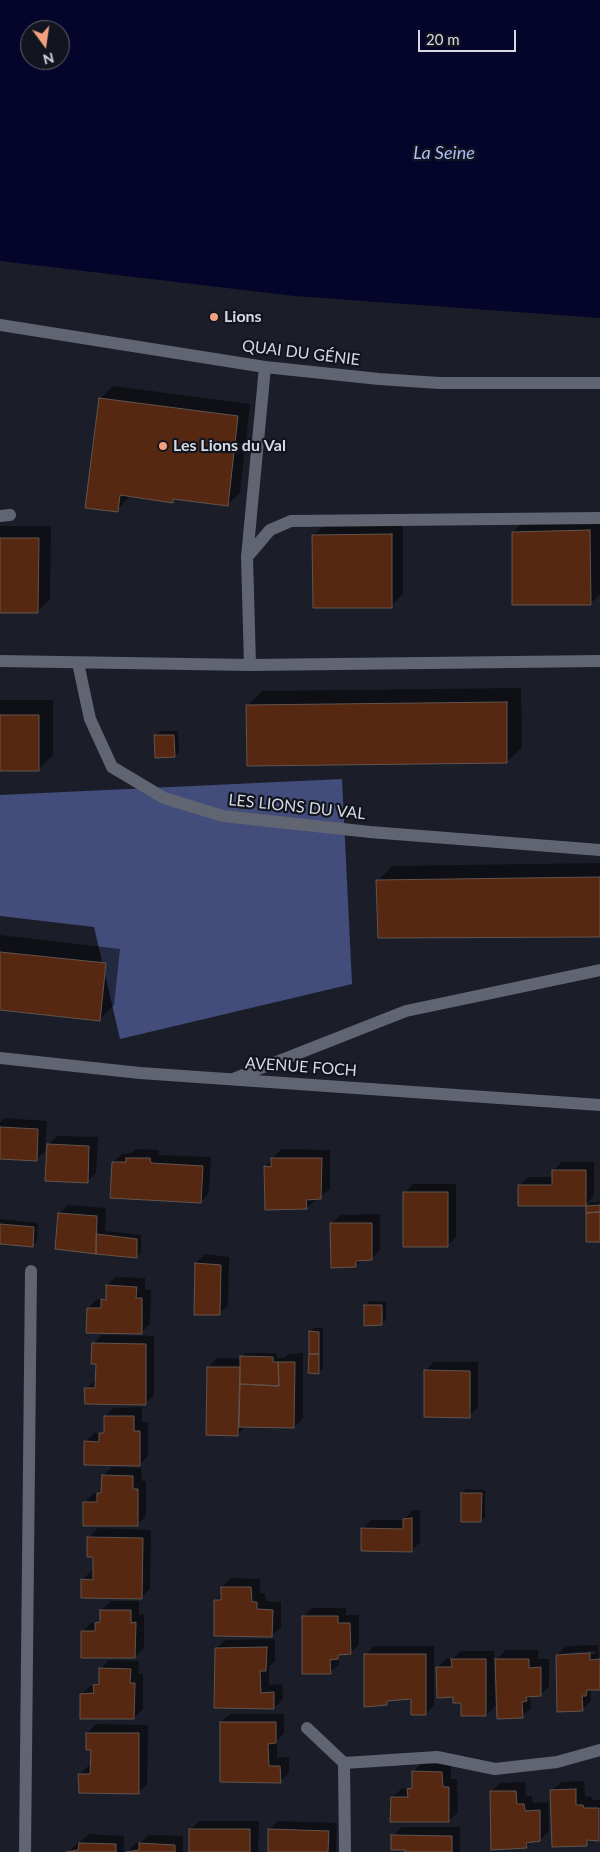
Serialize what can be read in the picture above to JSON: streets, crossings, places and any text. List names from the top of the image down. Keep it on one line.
{"streets":{"street":["QUAI DU GÉNIE","LES LIONS DU VAL","AVENUE FOCH"]},"water":["La Seine"],"places":["Lions","Les Lions du Val"],"scale_bar":"20 m","north":"bottom"}
